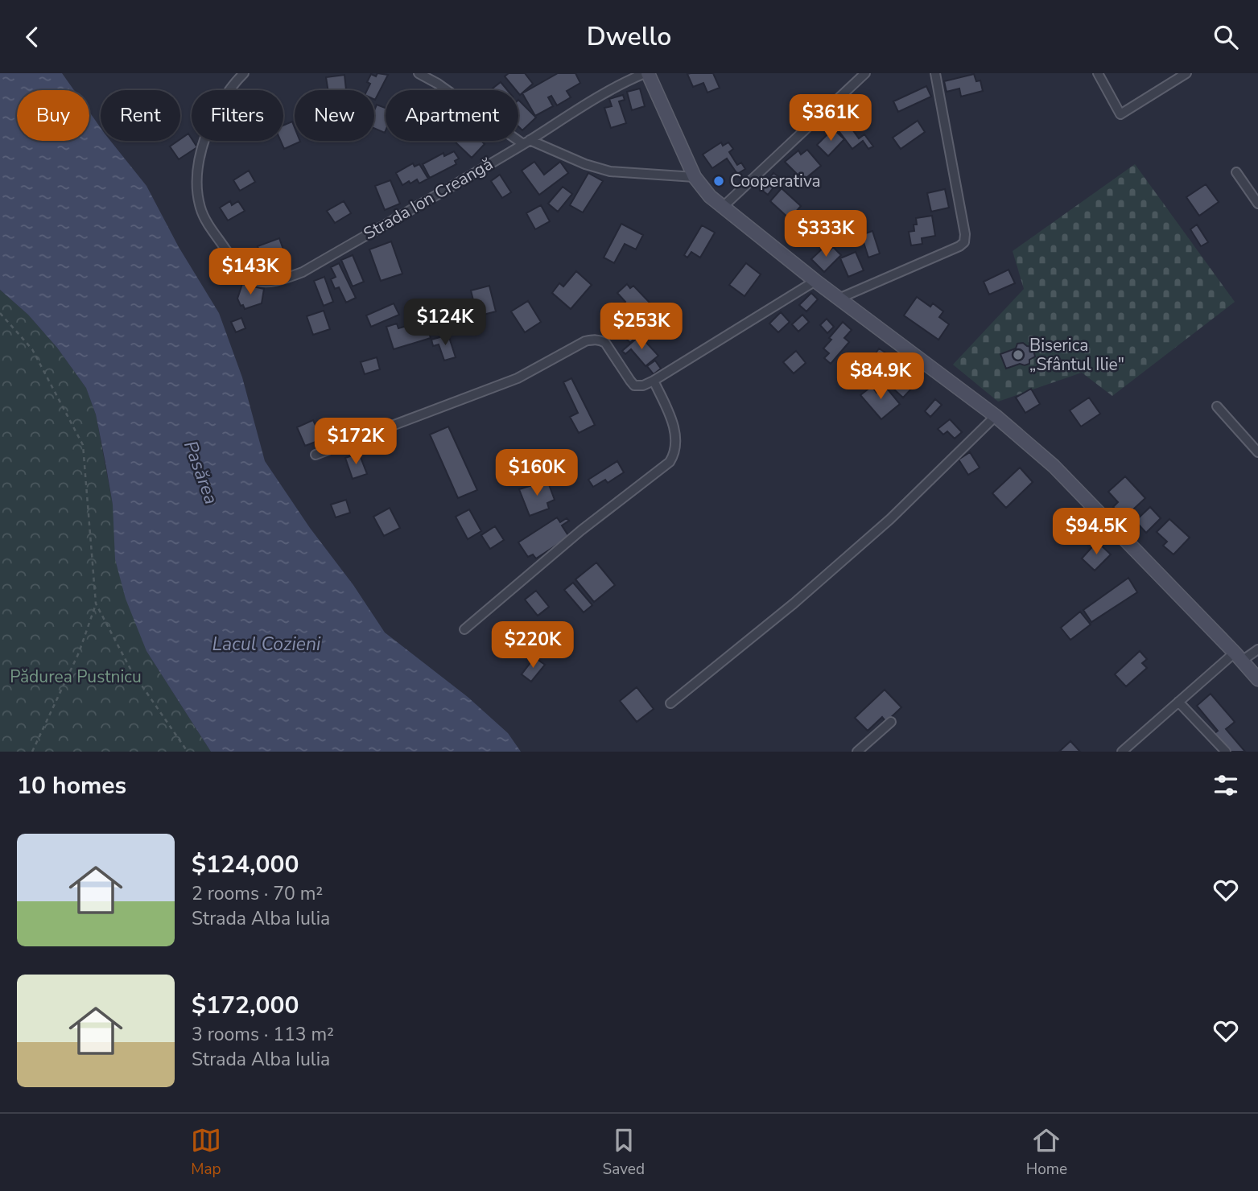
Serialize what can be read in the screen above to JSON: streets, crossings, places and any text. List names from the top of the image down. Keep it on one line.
{"streets":{"street":["Strada Ion Creangă"]},"water":["Pasărea","Lacul Cozieni"],"parks":["Pădurea Pustnicu"],"places":["Cooperativa","Biserica „Sfântul Ilie\""],"page":{"header":"Dwello","chip":["Buy","Rent","Filters","New","Apartment"],"price":["$361K","$333K","$143K","$124K","$253K","$84.9K","$172K","$160K","$94.5K","$220K"],"heading":"10 homes","list":[{"name":"$124,000","note":"2 rooms · 70 m² · Strada Alba Iulia"},{"name":"$172,000","note":"3 rooms · 113 m² · Strada Alba Iulia"}],"tabs":["Map","Saved","Home"]}}
